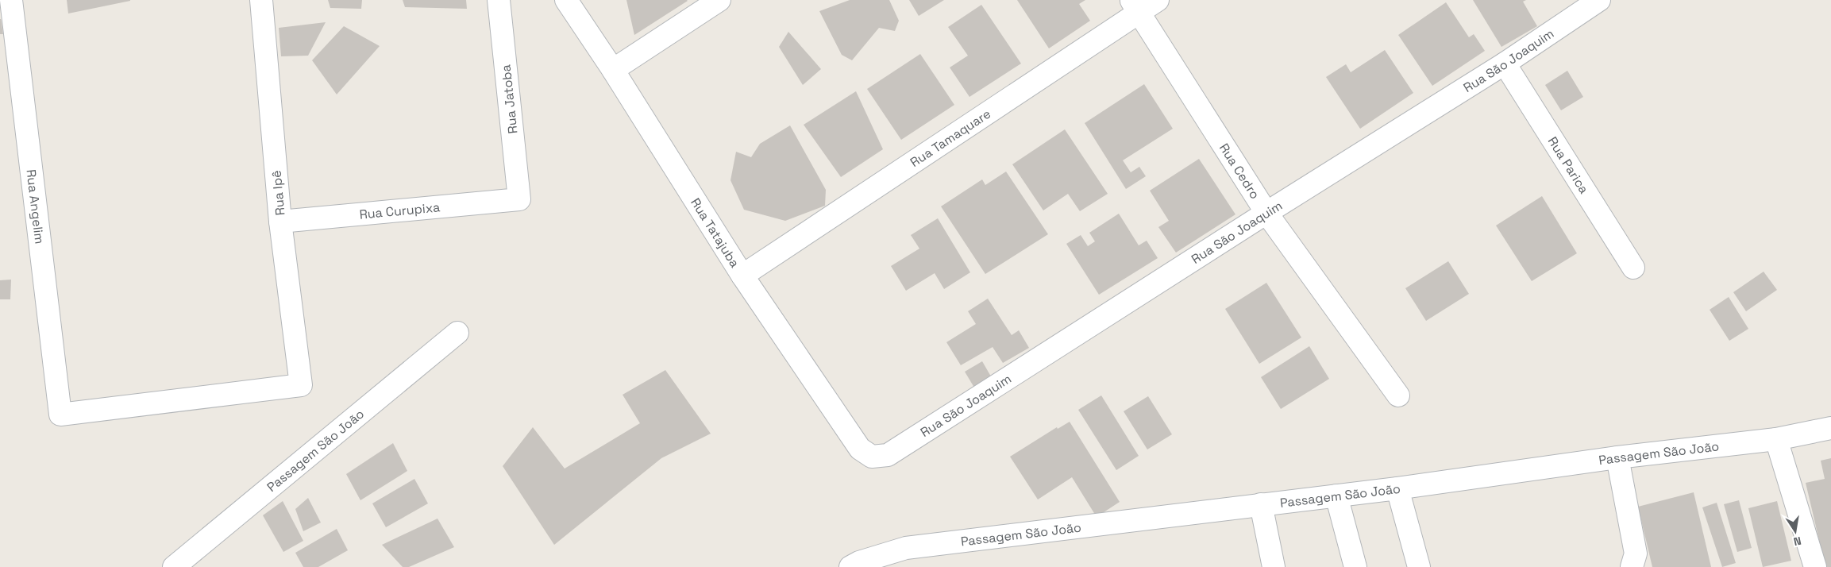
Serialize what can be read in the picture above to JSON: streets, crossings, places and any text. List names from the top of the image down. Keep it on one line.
{"streets":{"street":["Rua São Joaquim","Rua Jatoba","Rua Tamaquare","Rua Parica","Rua Cedro","Rua Ipê","Rua Angelim","Rua Curupixa","Rua Tatajuba","Passagem São João"]},"crossings":[["Rua São Joaquim","Rua Parica"],["Rua São Joaquim","Rua Cedro"],["Rua São Joaquim","Rua Tatajuba"],["Rua Jatoba","Rua Curupixa"],["Rua Tamaquare","Rua Cedro"],["Rua Tamaquare","Rua Tatajuba"],["Rua Ipê","Rua Angelim"],["Rua Ipê","Rua Curupixa"]],"north":"bottom"}
